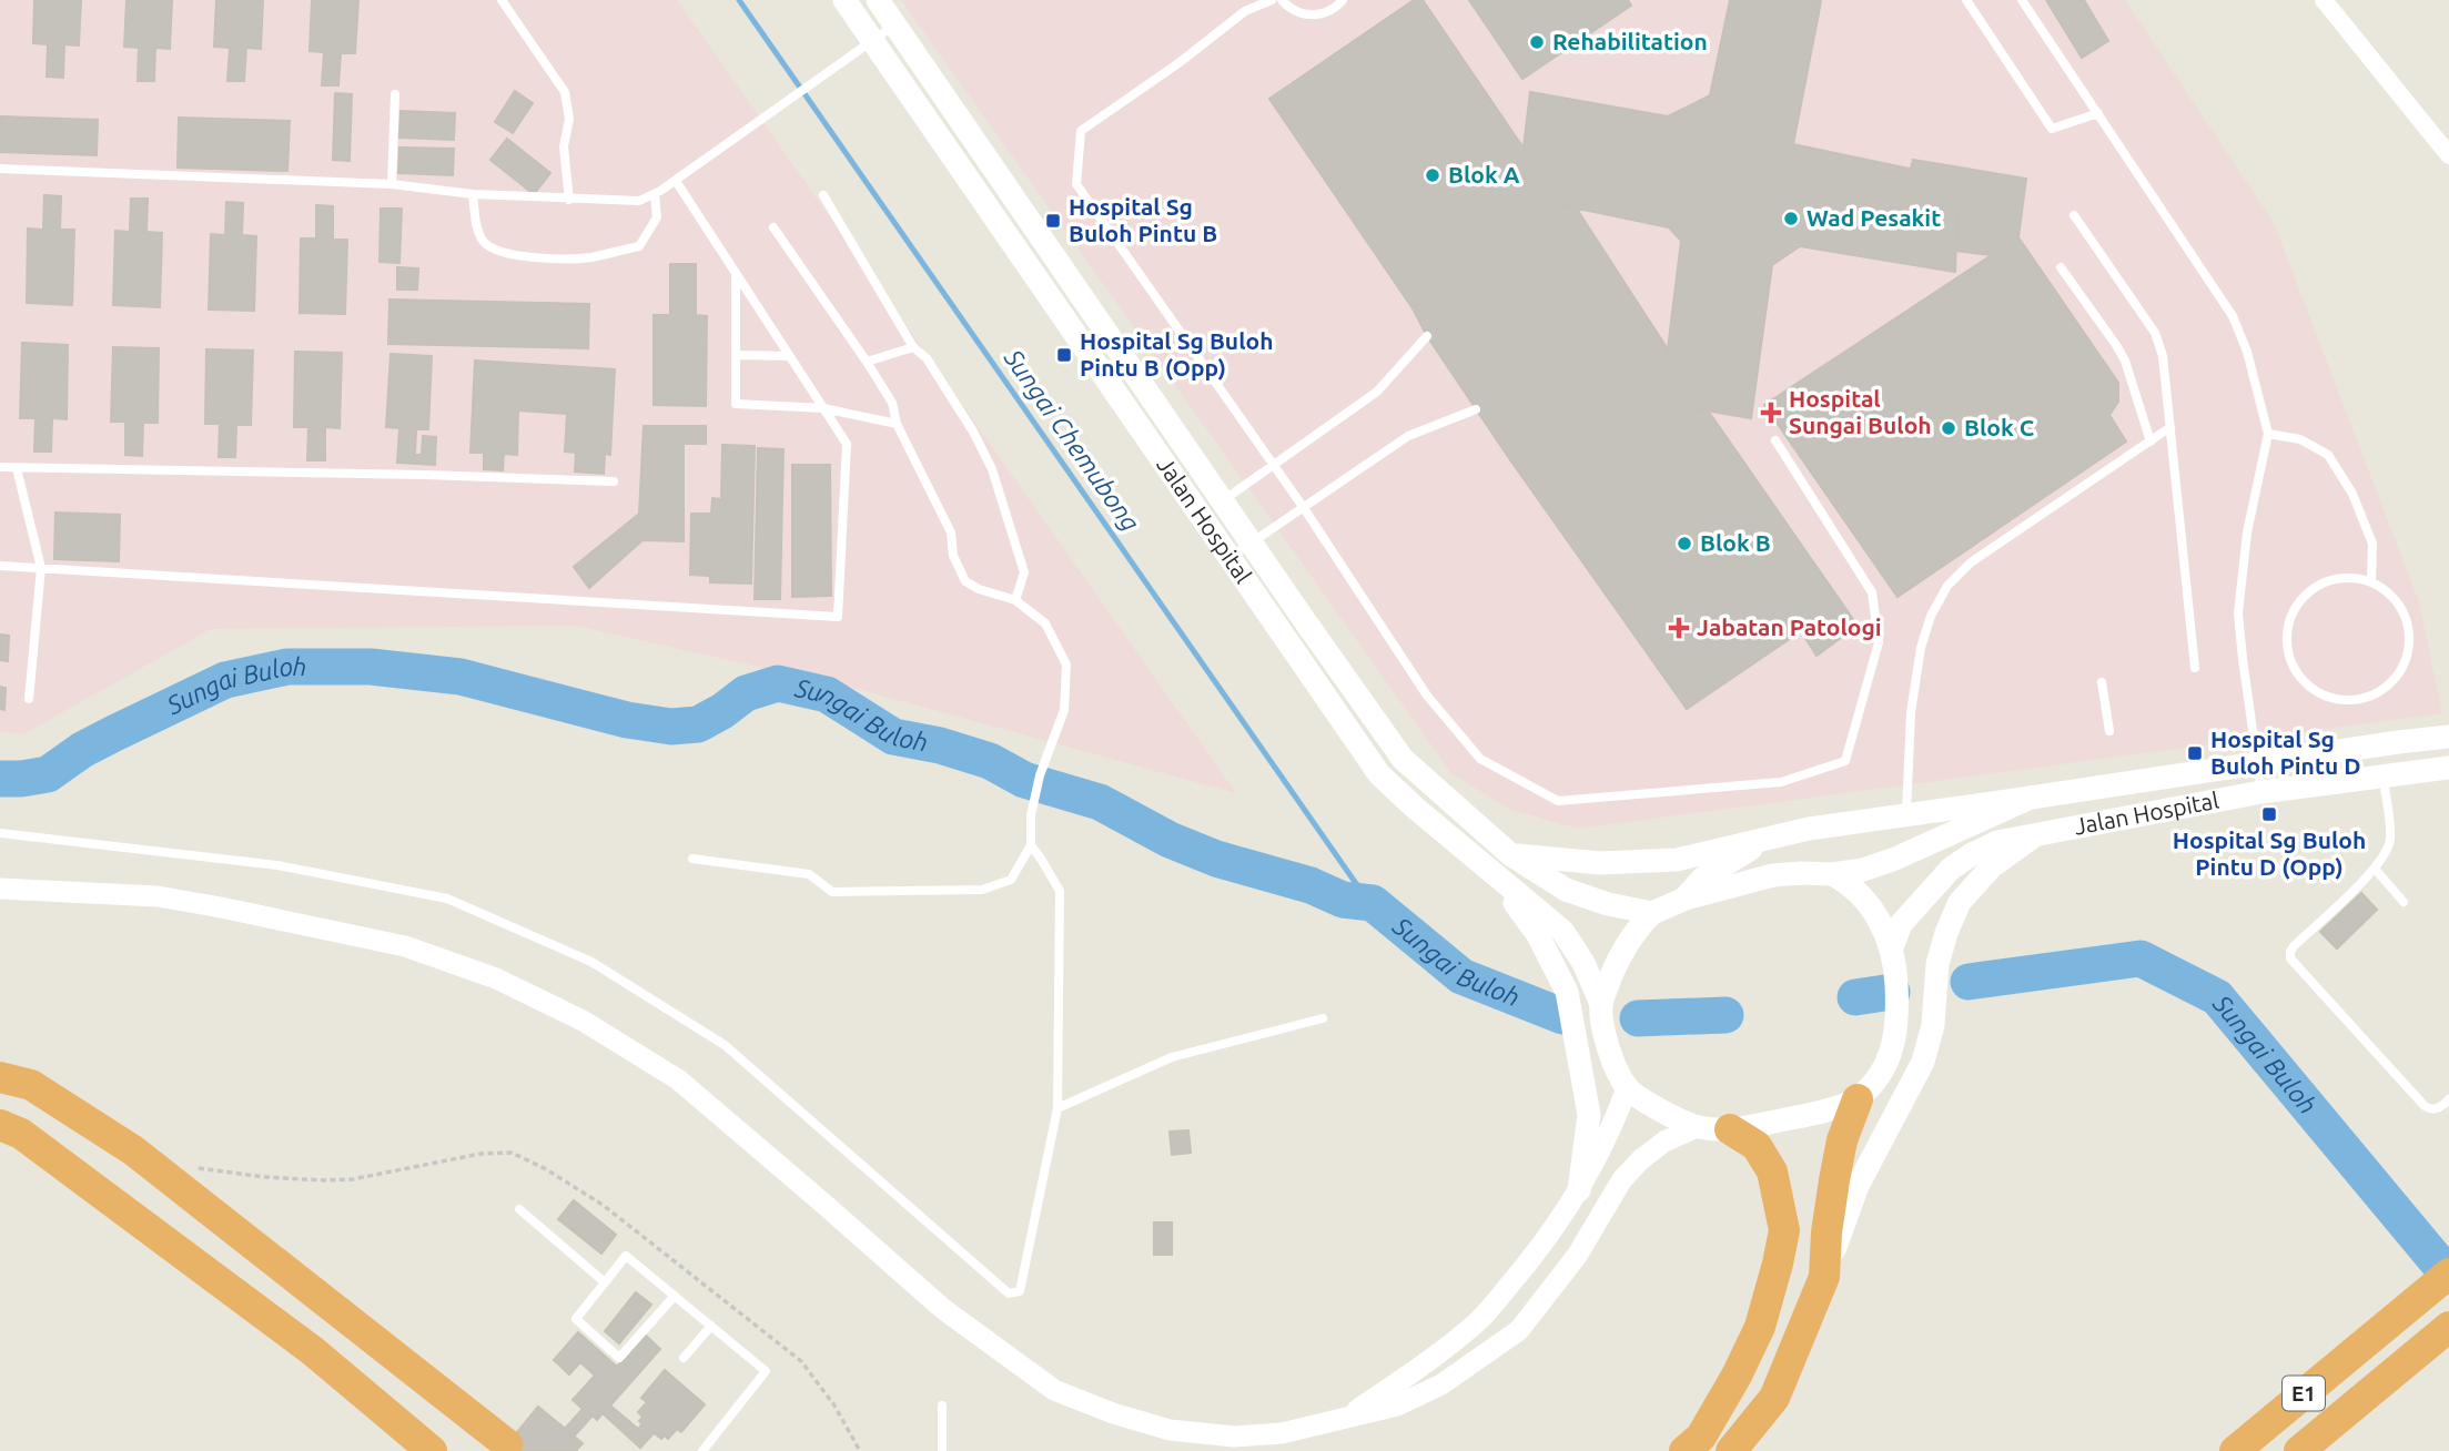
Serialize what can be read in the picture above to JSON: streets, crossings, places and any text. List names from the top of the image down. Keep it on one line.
{"streets":{"highway":["E1"],"main road":["Jalan Hospital"]},"water":["Sungai Chemubong","Sungai Buloh"],"places":{"other":["Rehabilitation","Blok A","Wad Pesakit","Blok C","Blok B"],"transit":["Hospital Sg Buloh Pintu B","Hospital Sg Buloh Pintu B (Opp)","Hospital Sg Buloh Pintu D","Hospital Sg Buloh Pintu D (Opp)"],"health":["Hospital Sungai Buloh","Jabatan Patologi"]}}
